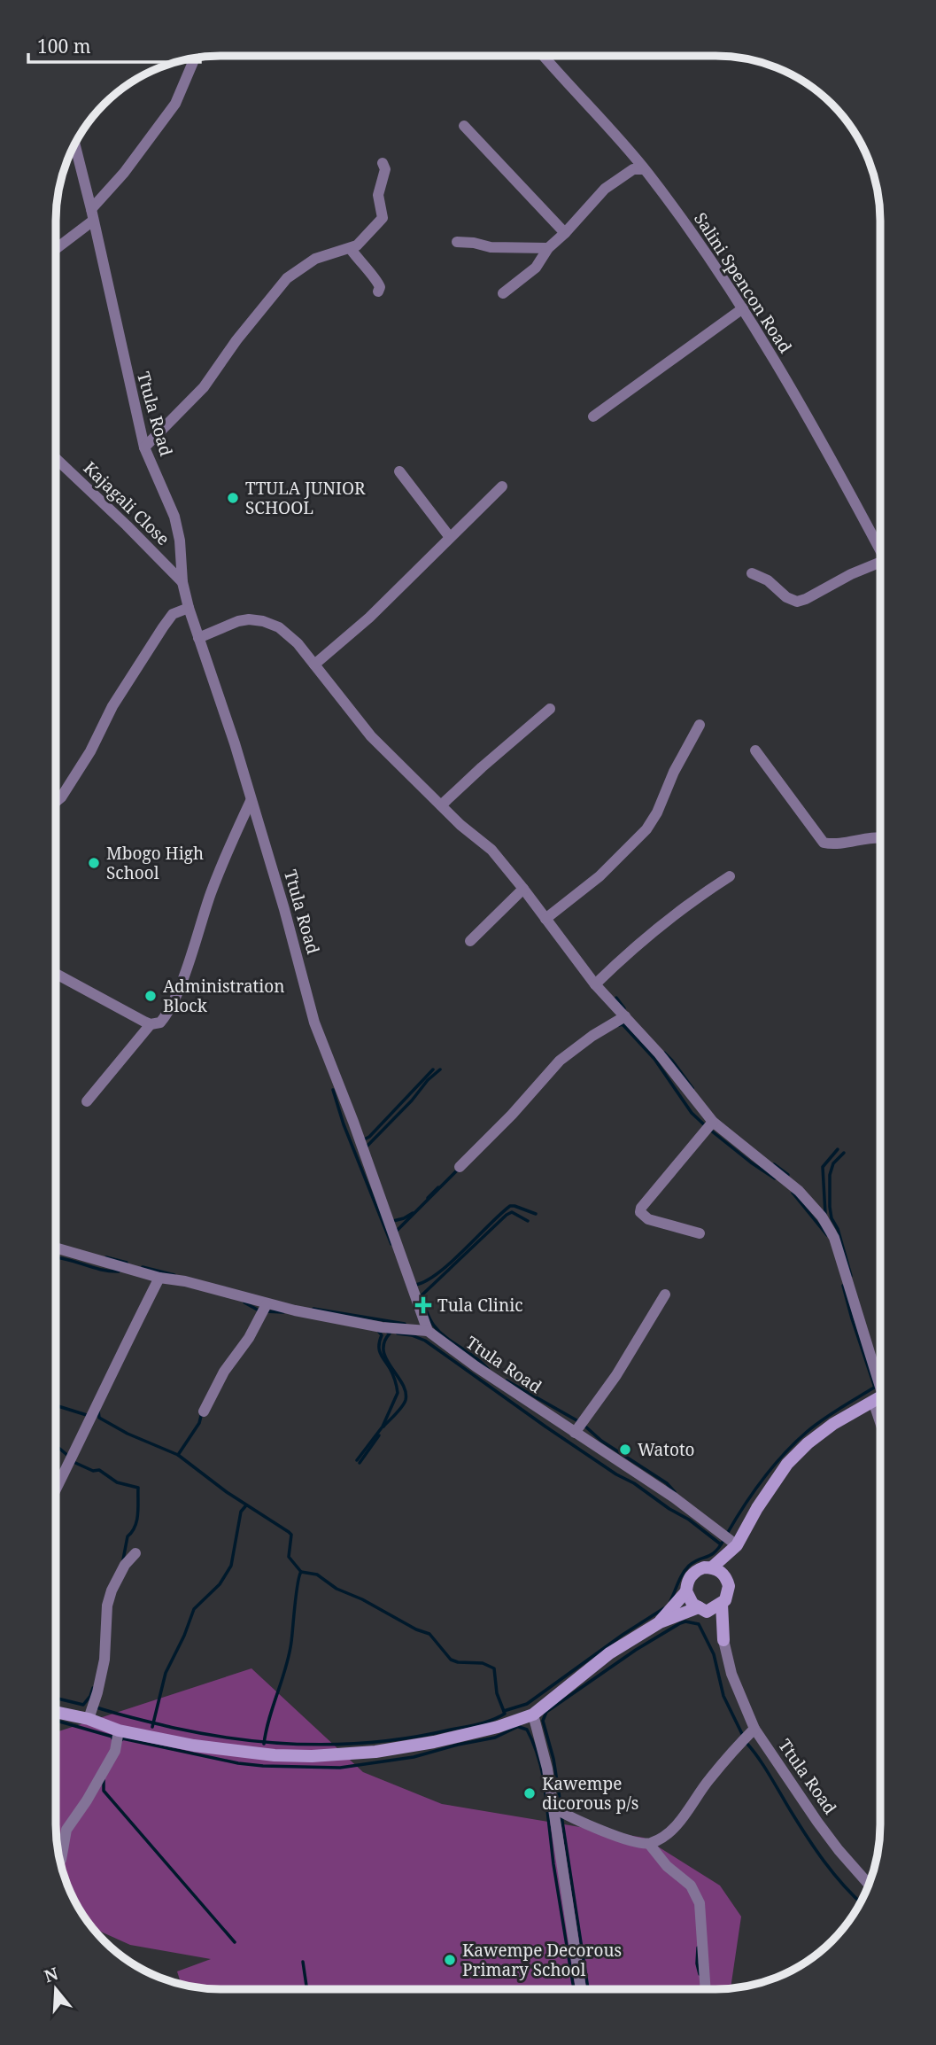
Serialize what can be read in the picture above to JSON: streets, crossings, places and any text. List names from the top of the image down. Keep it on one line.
{"streets":{"street":["Salini Spencon Road","Ttula Road","Kajagali Close"]},"crossings":[["Ttula Road","Kajagali Close"]],"places":{"other":["TTULA JUNIOR SCHOOL","Mbogo High School","Administration Block","Watoto","Kawempe dicorous p/s","Kawempe Decorous Primary School"],"health":["Tula Clinic"]},"scale_bar":"100 m","north":"top"}
